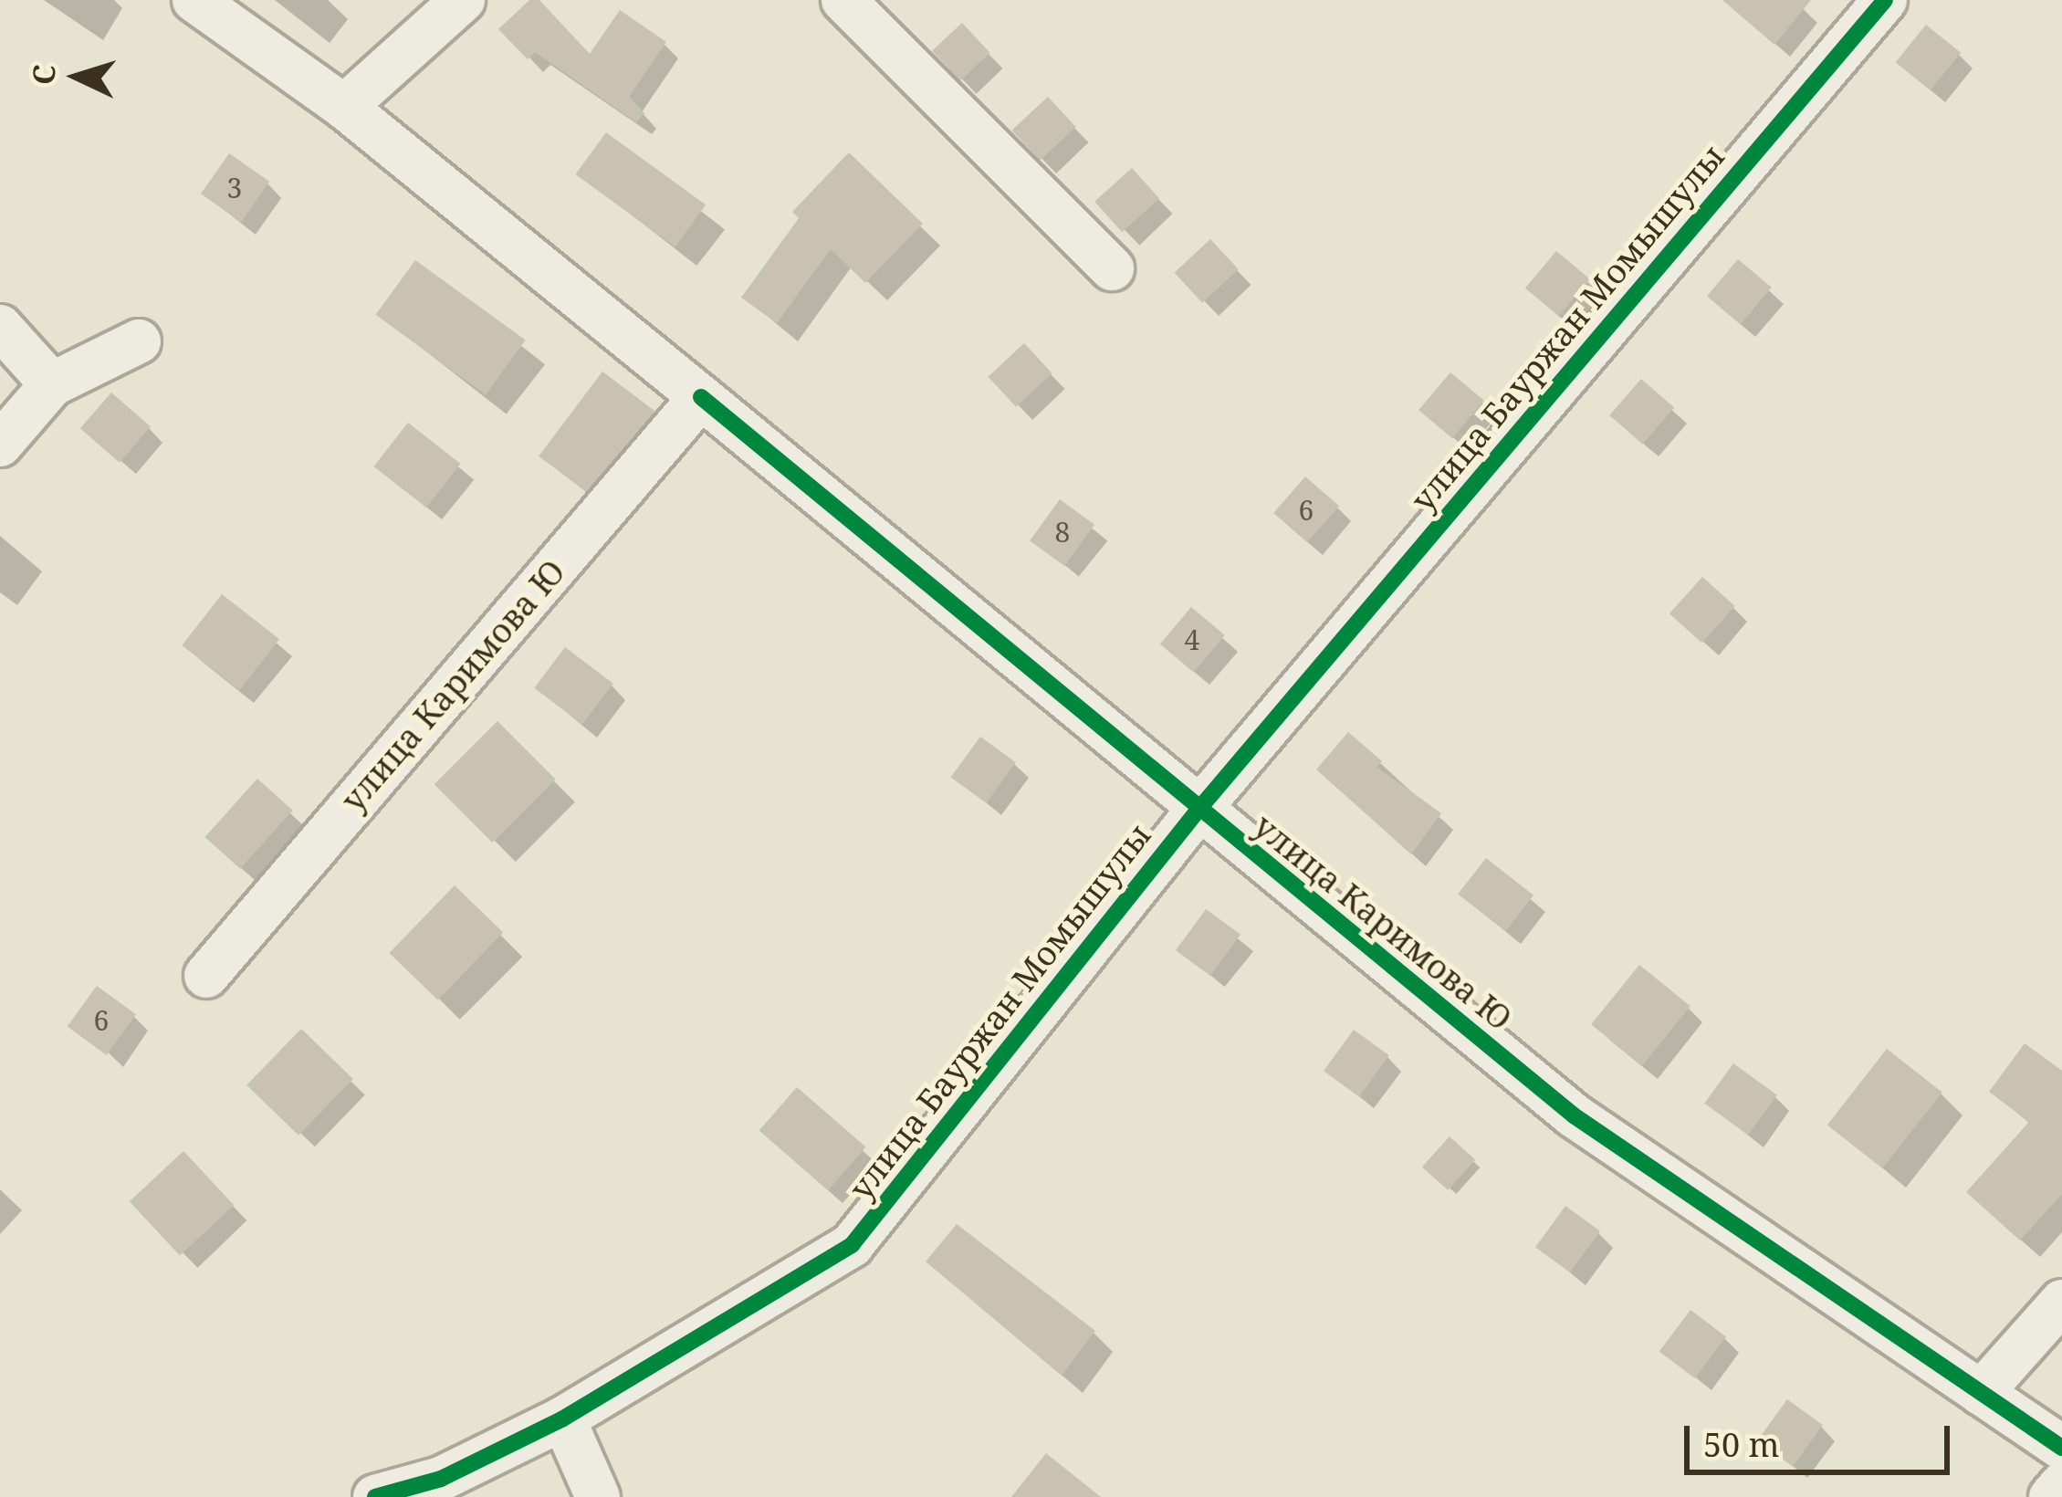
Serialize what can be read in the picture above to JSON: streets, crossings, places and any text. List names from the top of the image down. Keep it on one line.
{"streets":{"street":["улица Бауржан Момышулы","улица Каримова Ю"]},"crossings":[["улица Бауржан Момышулы","улица Каримова Ю"]],"house_numbers":["3","6","8","4","6"],"scale_bar":"50 m","north":"left"}
